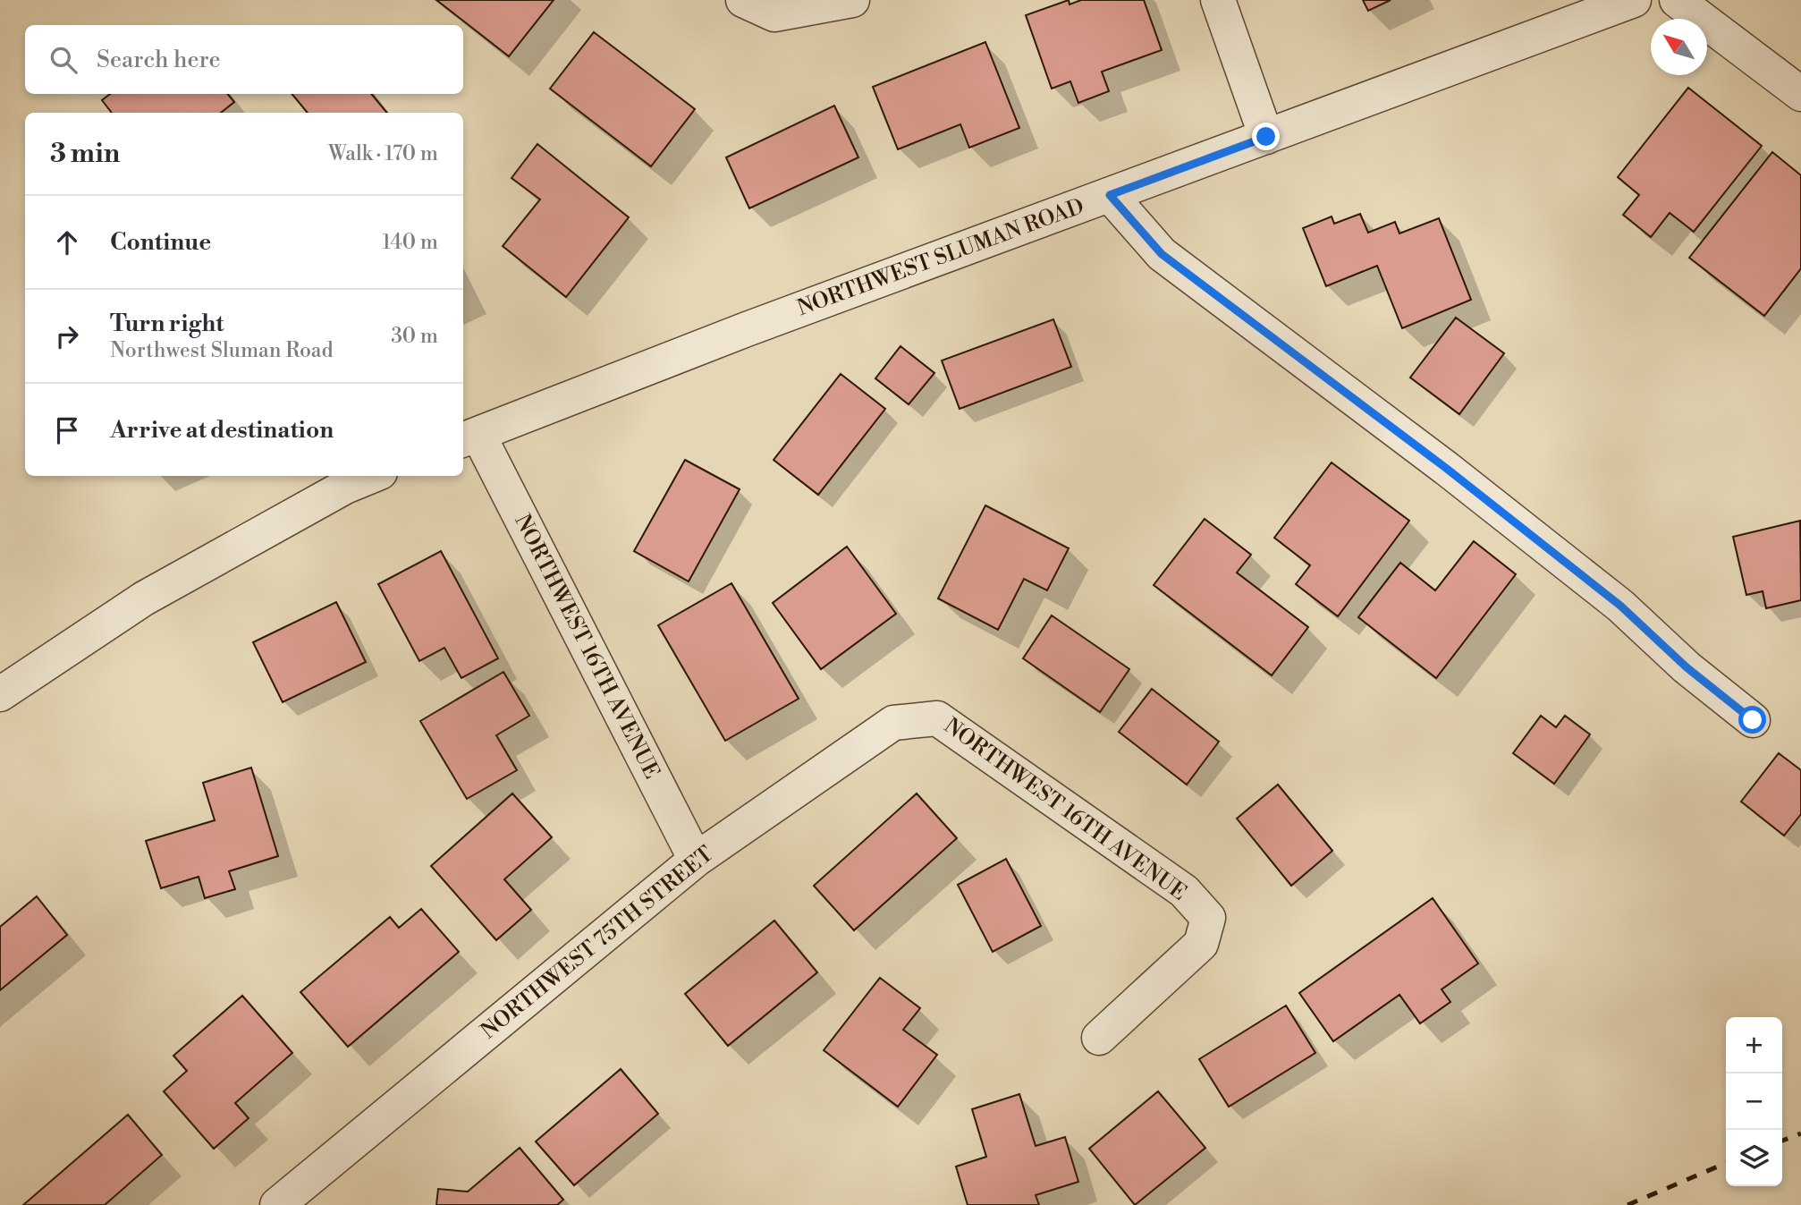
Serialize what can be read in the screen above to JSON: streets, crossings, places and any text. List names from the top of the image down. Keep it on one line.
{"streets":{"street":["NORTHWEST SLUMAN ROAD","NORTHWEST 16TH AVENUE","NORTHWEST 75TH STREET"]},"crossings":[["NORTHWEST SLUMAN ROAD","NORTHWEST 16TH AVENUE"],["NORTHWEST 16TH AVENUE","NORTHWEST 75TH STREET"]],"north":"top left","page":{"search":"Search here","heading":["3 min","Walk · 170 m"],"list":[["Continue","140 m"],["Turn right","Northwest Sluman Road","30 m"],"Arrive at destination"],"map_buttons":["+","−"]}}
